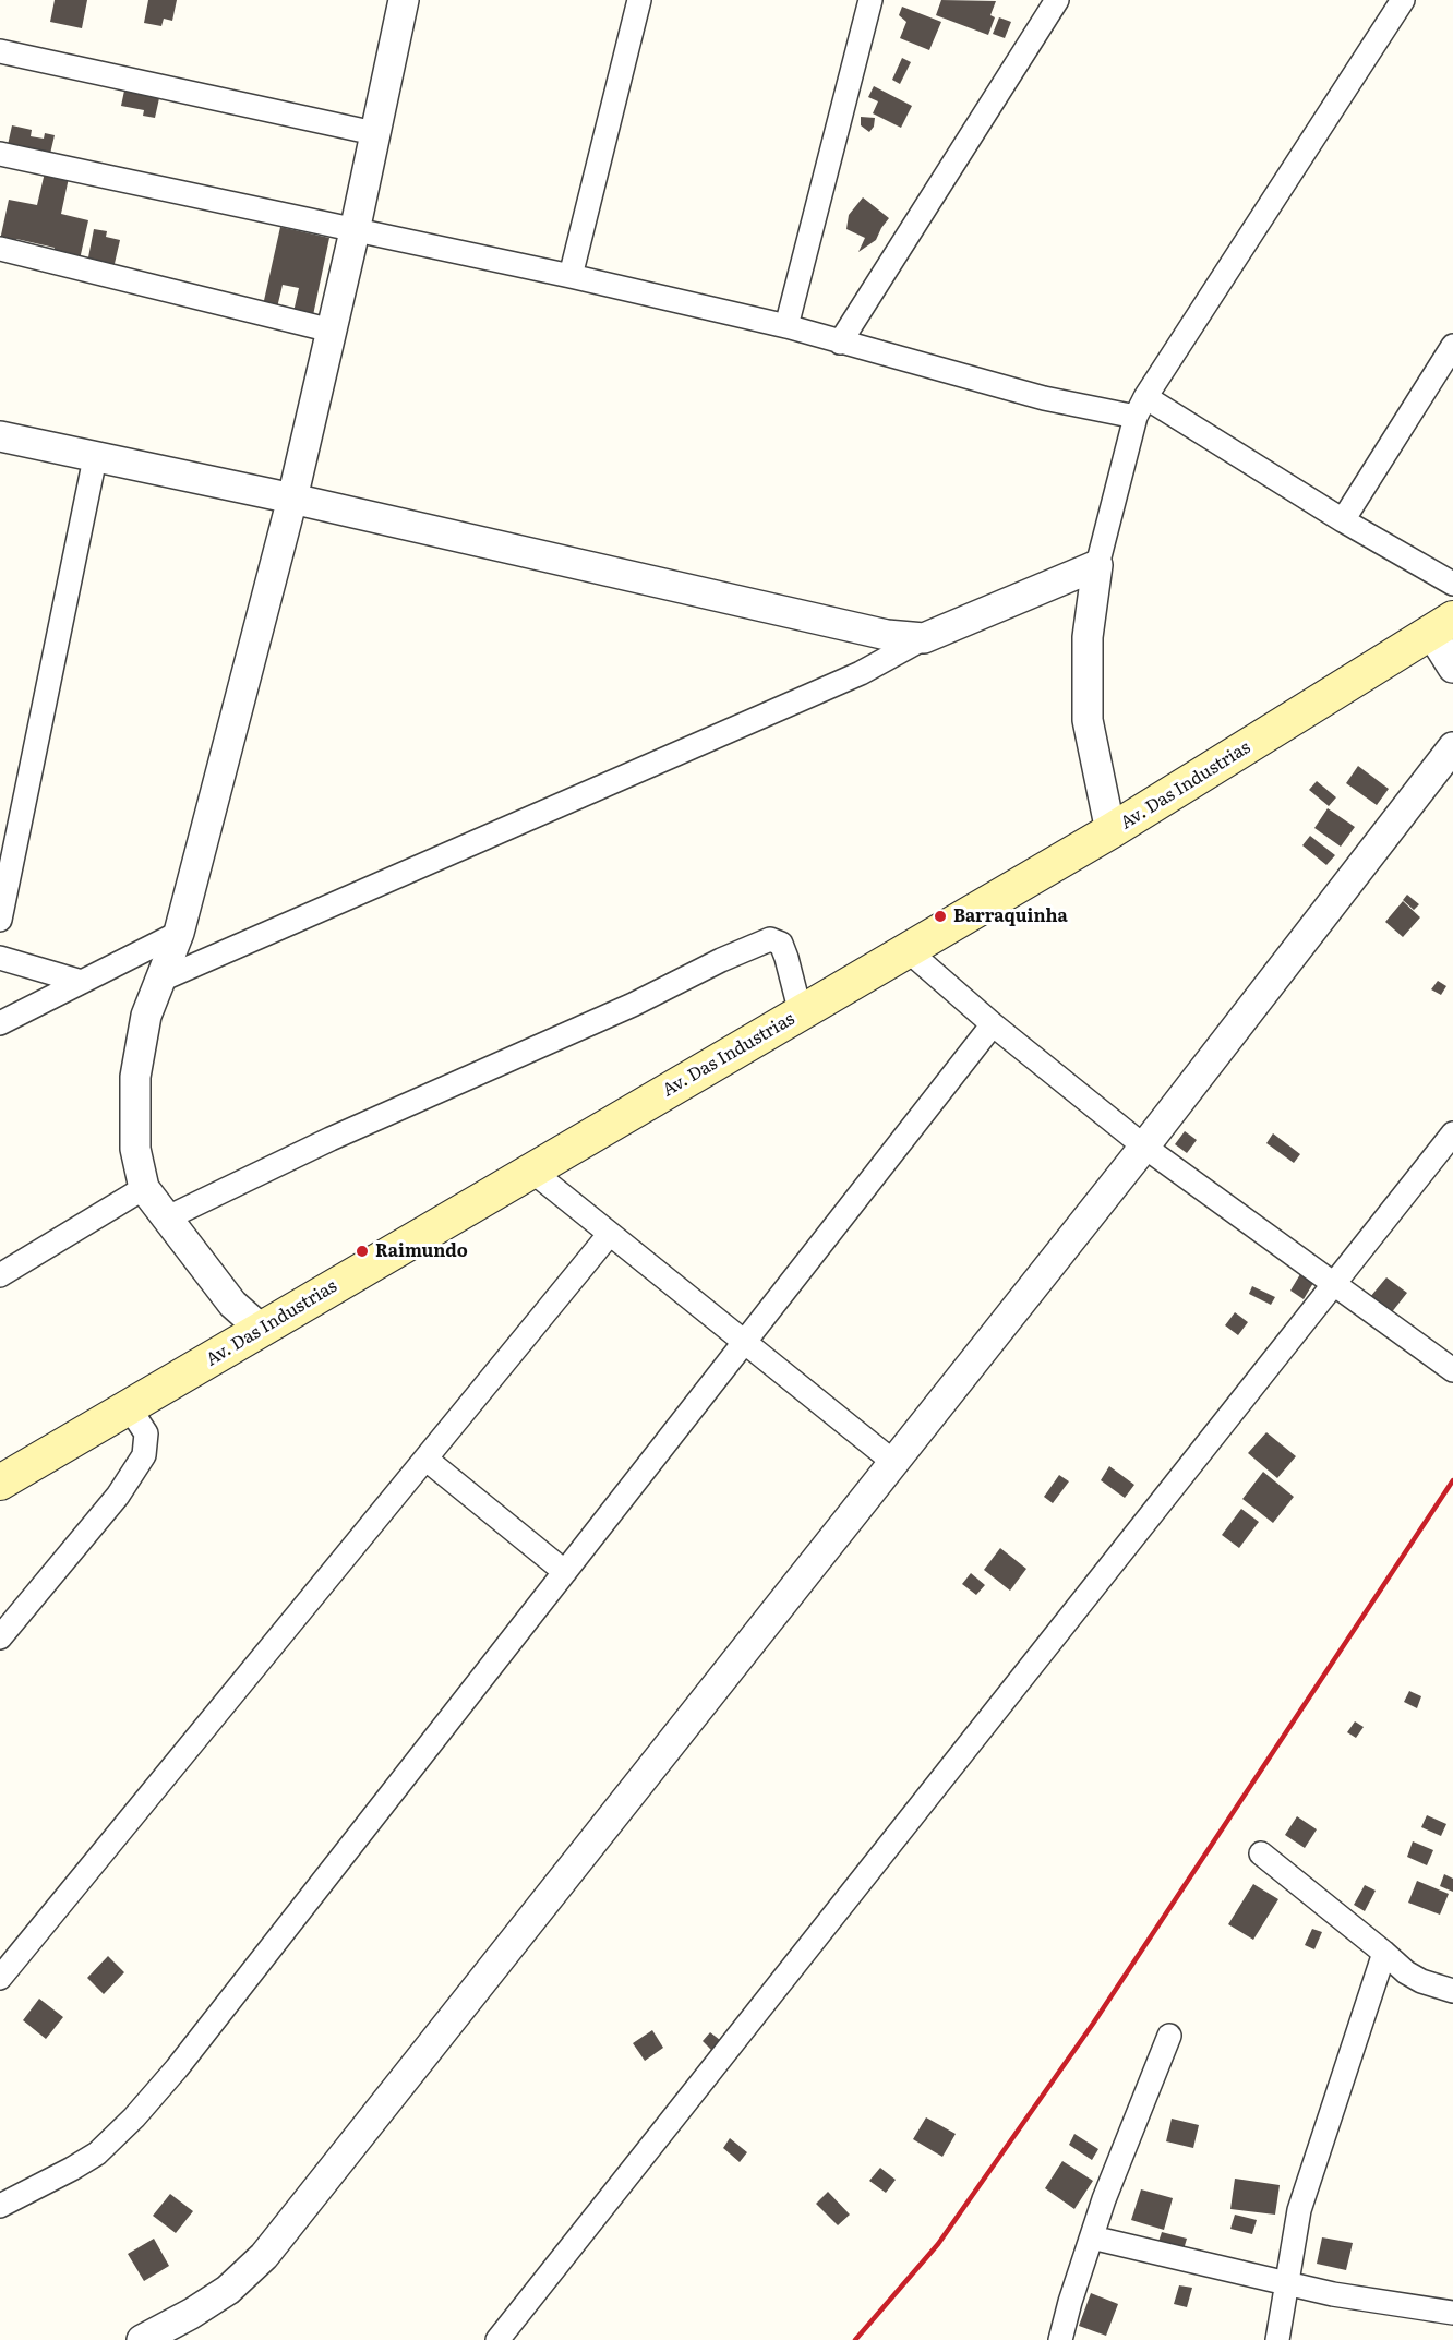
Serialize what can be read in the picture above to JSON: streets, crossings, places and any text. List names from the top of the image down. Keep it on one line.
{"streets":{"main road":["Av. Das Industrias"]},"places":["Barraquinha","Raimundo"]}
